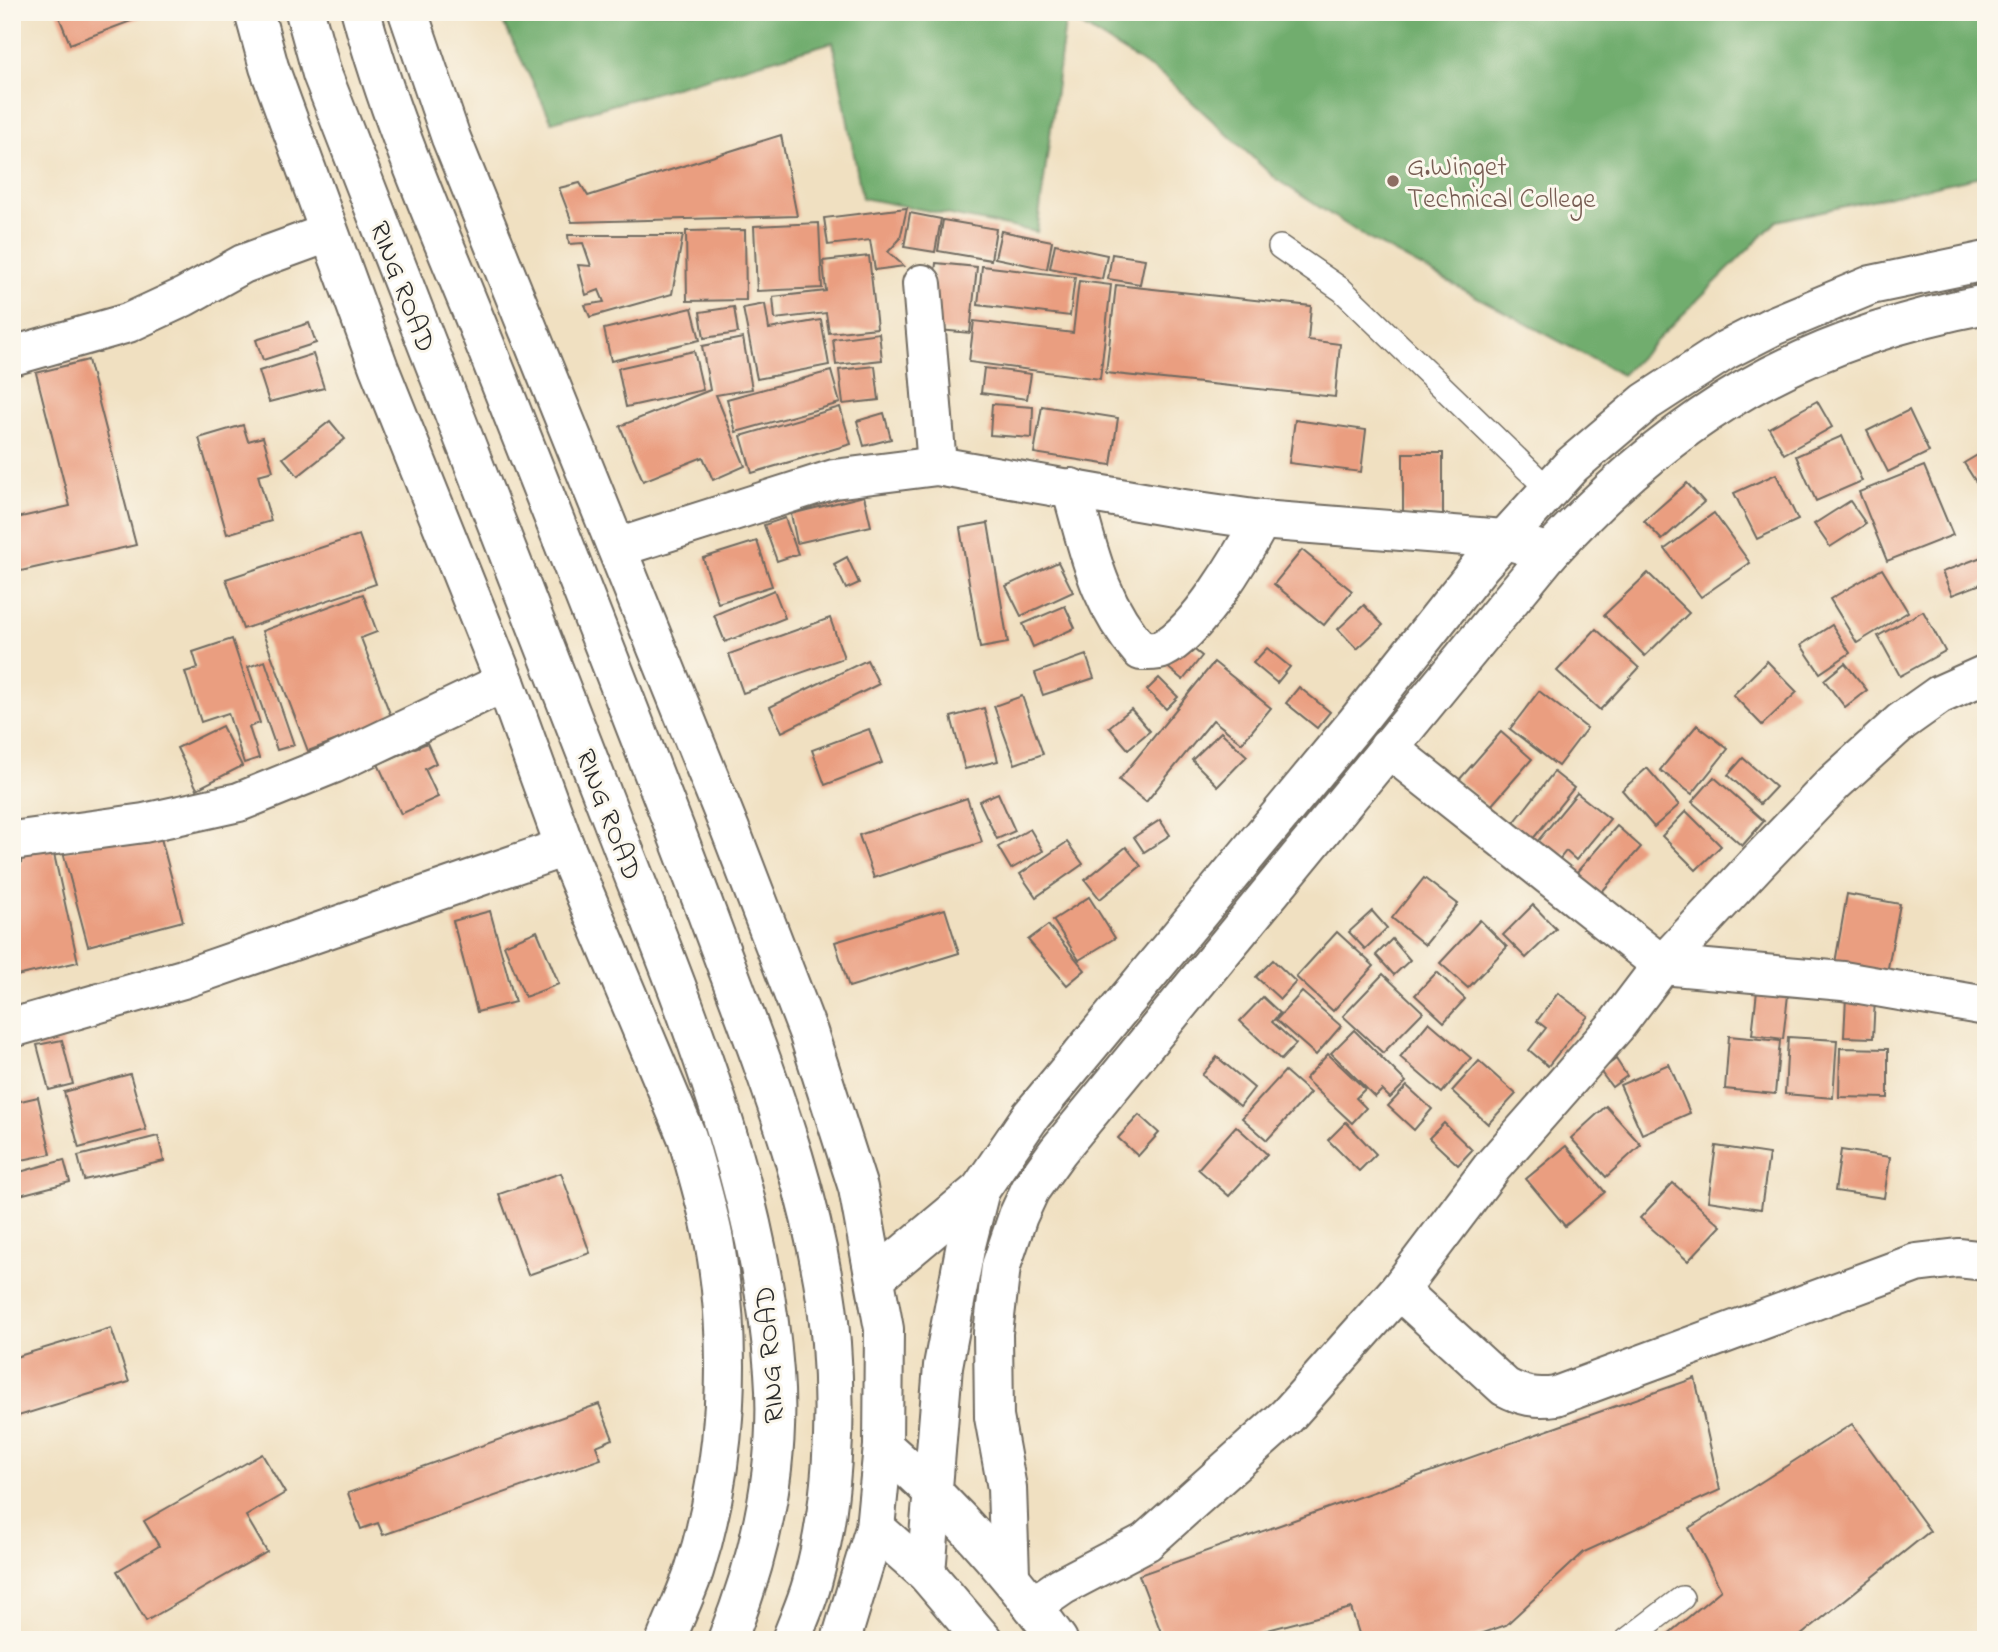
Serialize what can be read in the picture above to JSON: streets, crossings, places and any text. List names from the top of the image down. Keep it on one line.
{"streets":{"main road":["RING ROAD"]},"places":["G.Winget Technical College"]}
